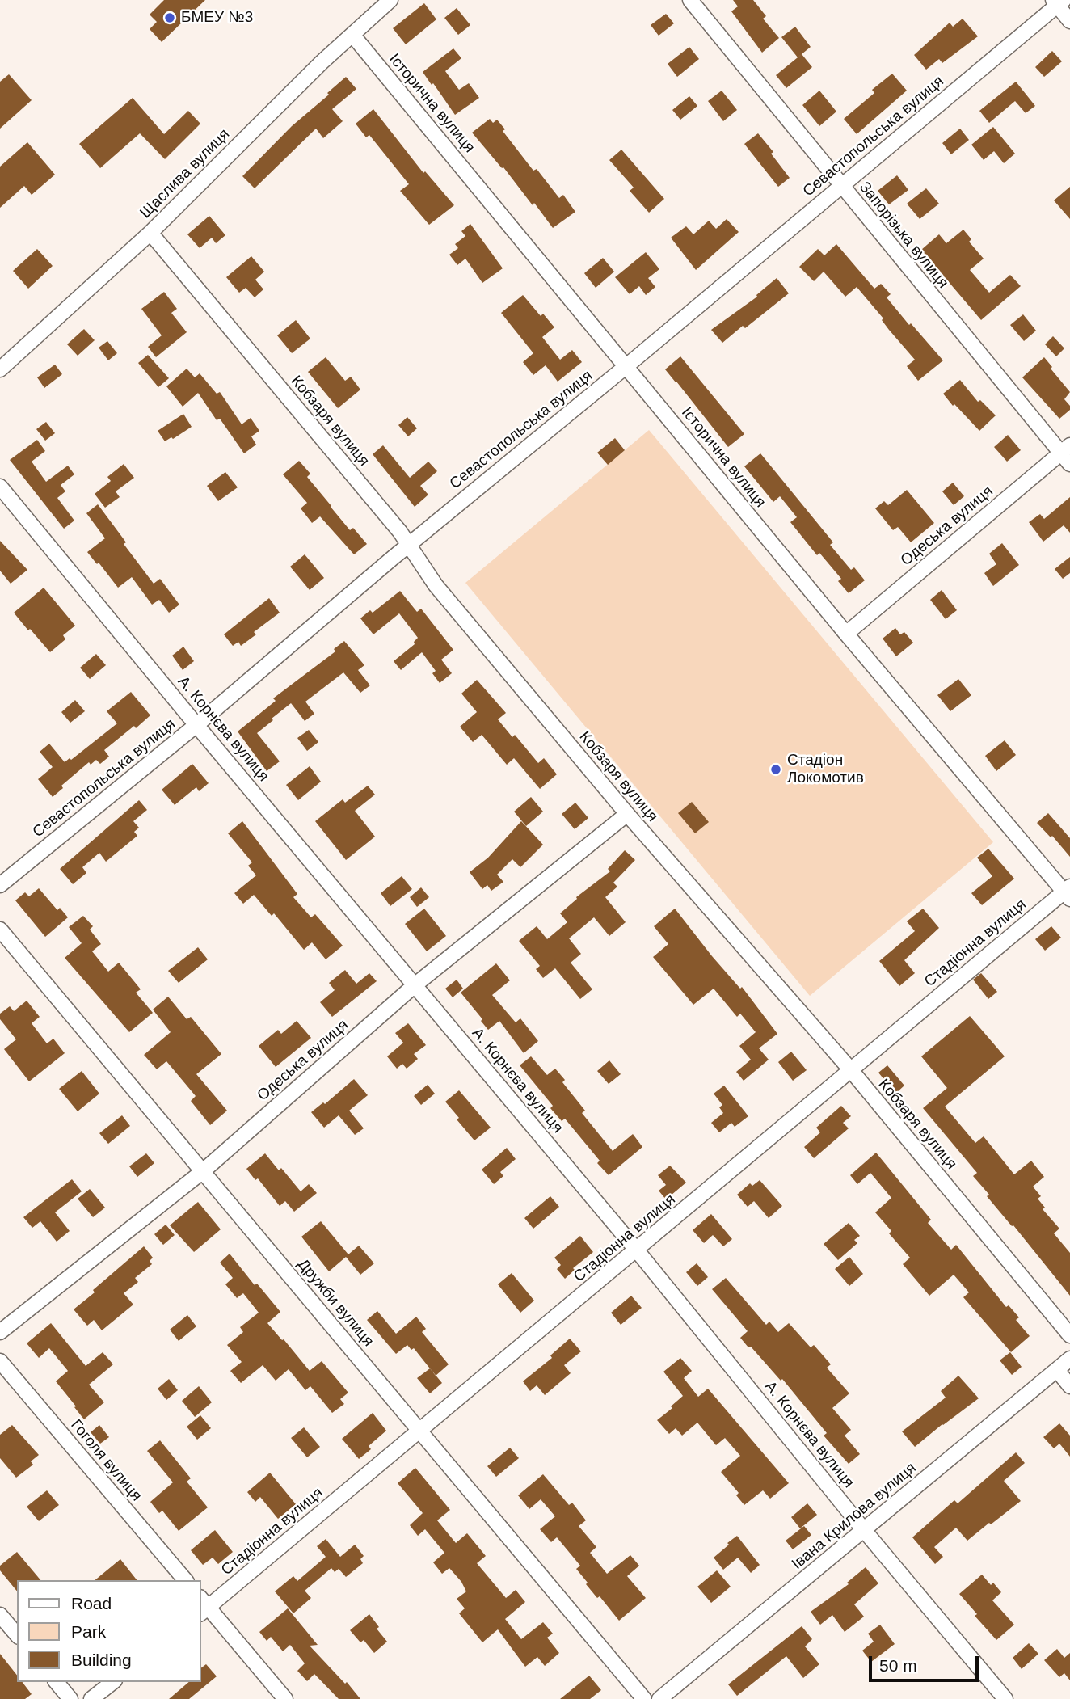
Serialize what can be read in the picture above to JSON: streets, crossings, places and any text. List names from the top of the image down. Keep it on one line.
{"streets":{"street":["Історична вулиця","Севастопольська вулиця","Щаслива вулиця","Запорізька вулиця","Кобзаря вулиця","Одеська вулиця","А. Корнєва вулиця","Стадіонна вулиця","Дружби вулиця","Гоголя вулиця","Івана Крилова вулиця"]},"crossings":[["Історична вулиця","Севастопольська вулиця"],["Історична вулиця","Щаслива вулиця"],["Історична вулиця","Одеська вулиця"],["Історична вулиця","Стадіонна вулиця"],["Севастопольська вулиця","Запорізька вулиця"],["Севастопольська вулиця","Кобзаря вулиця"],["Севастопольська вулиця","А. Корнєва вулиця"],["Щаслива вулиця","Кобзаря вулиця"],["Запорізька вулиця","Одеська вулиця"],["Кобзаря вулиця","Одеська вулиця"],["Кобзаря вулиця","Стадіонна вулиця"],["Одеська вулиця","А. Корнєва вулиця"],["Одеська вулиця","Дружби вулиця"],["А. Корнєва вулиця","Стадіонна вулиця"],["А. Корнєва вулиця","Івана Крилова вулиця"],["Стадіонна вулиця","Дружби вулиця"]],"places":["БМЕУ №3","Стадіон Локомотив"],"legend":["Road","Park","Building"],"scale_bar":"50 m"}
